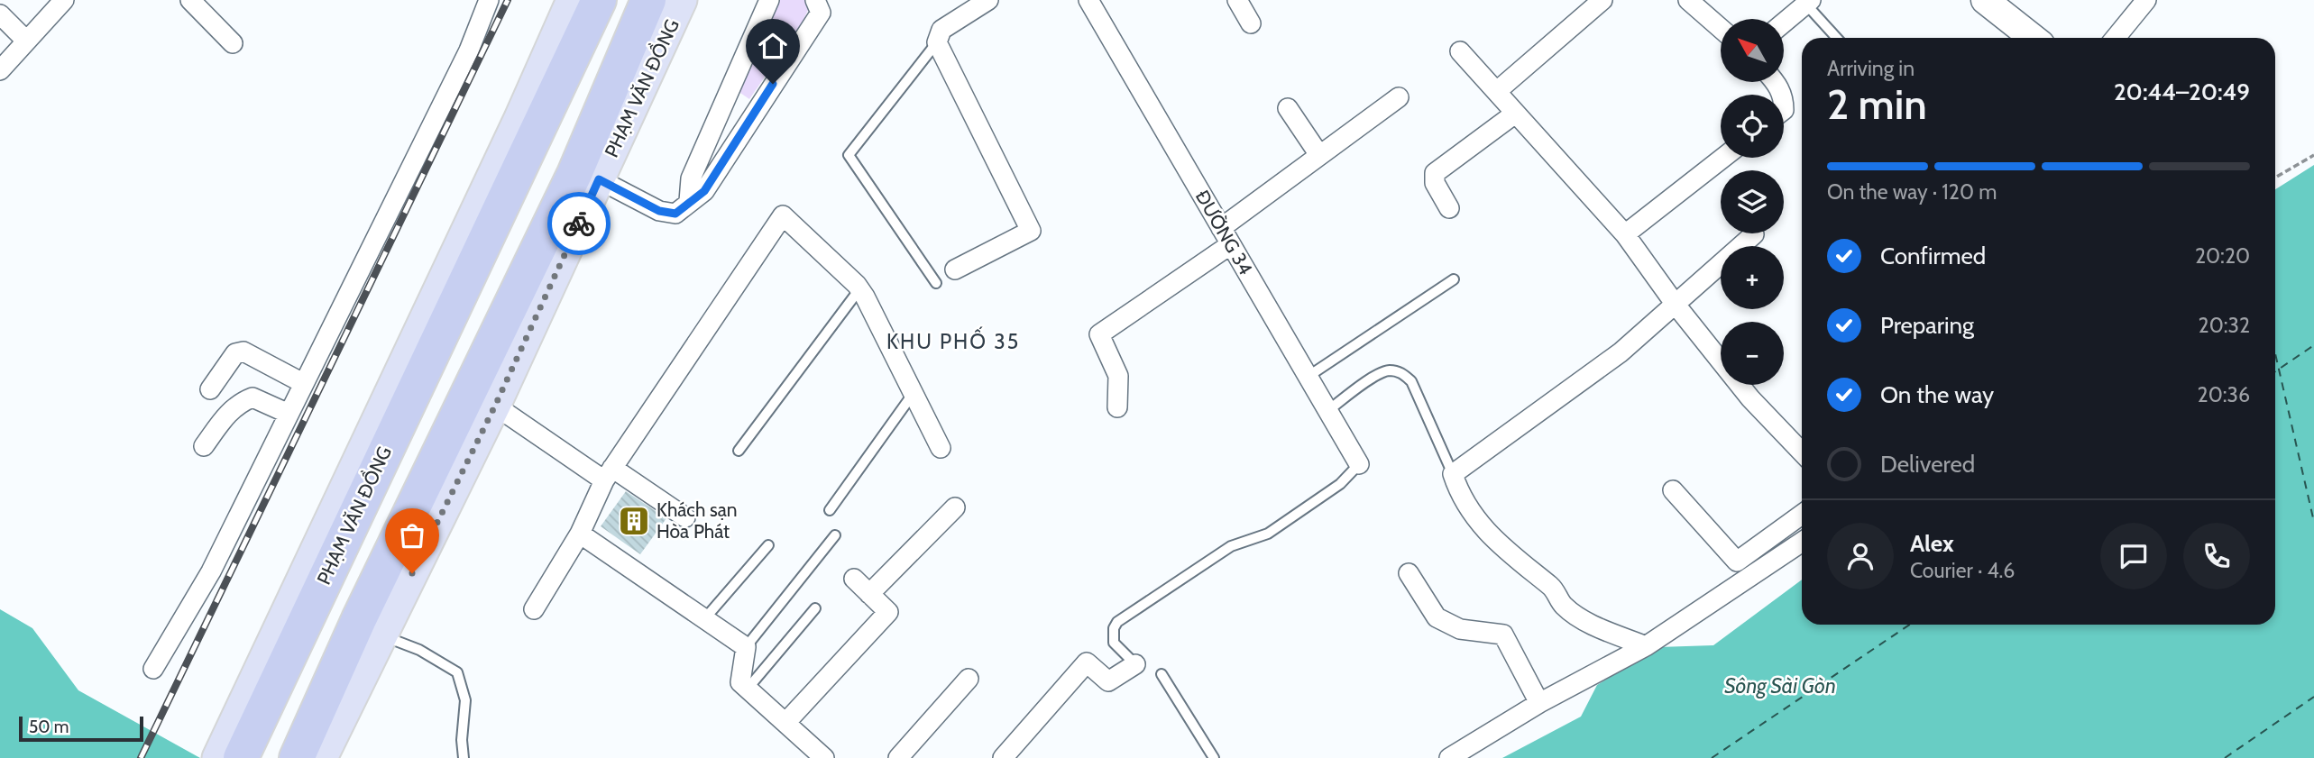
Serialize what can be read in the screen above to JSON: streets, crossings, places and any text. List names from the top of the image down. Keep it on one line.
{"streets":{"highway":["PHẠM VĂN ĐỒNG"],"street":["ĐƯỜNG 34"]},"districts":["KHU PHỐ 35"],"water":["Sông Sài Gòn"],"places":{"building":["Khách sạn Hòa Phát"]},"scale_bar":"50 m","north":"top left","page":{"map_buttons":["+","−"],"heading":["2 min","Arriving in","20:44–20:49"],"panel":["Alex","Courier · 4.6"],"bar":"On the way · 120 m","list":[["Confirmed","20:20"],["Preparing","20:32"],["On the way","20:36"],"Delivered"],"scale":"50 m"}}
